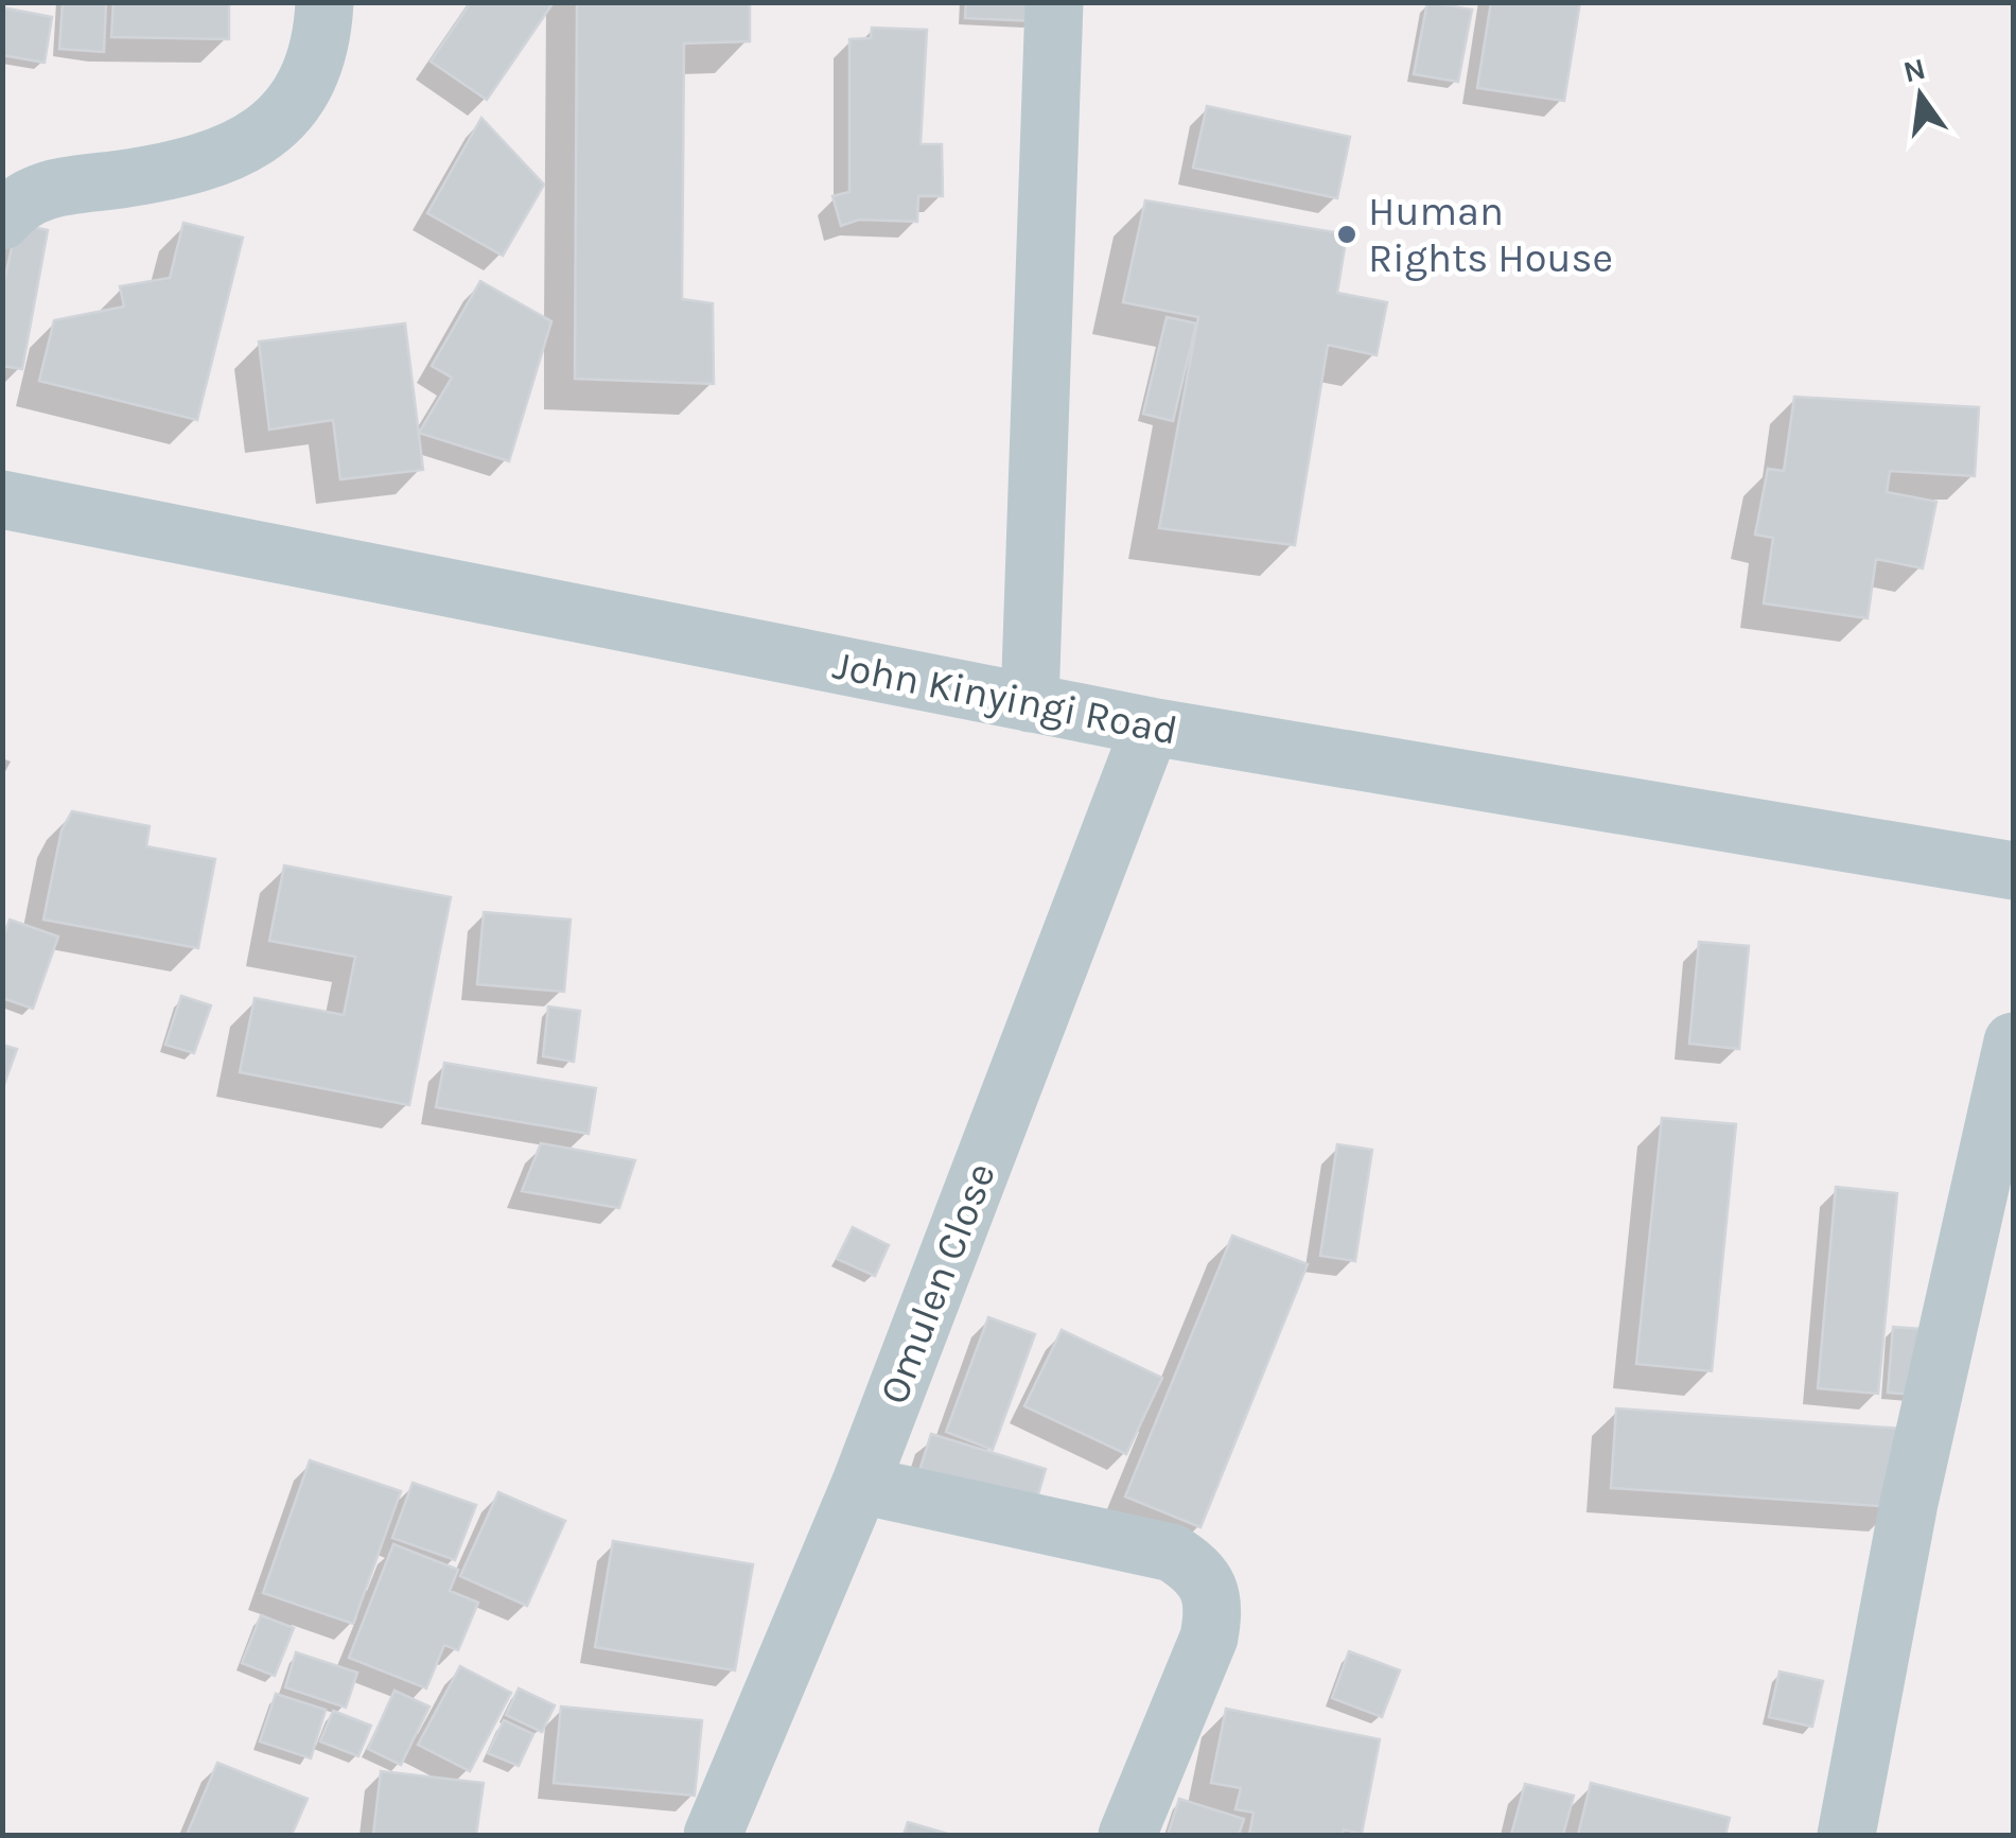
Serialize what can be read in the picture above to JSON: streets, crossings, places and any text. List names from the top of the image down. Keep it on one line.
{"streets":{"street":["John Kinyingi Road","Omulen Close"]},"crossings":[["John Kinyingi Road","Omulen Close"]],"places":["Human Rights House"],"north":"top"}
